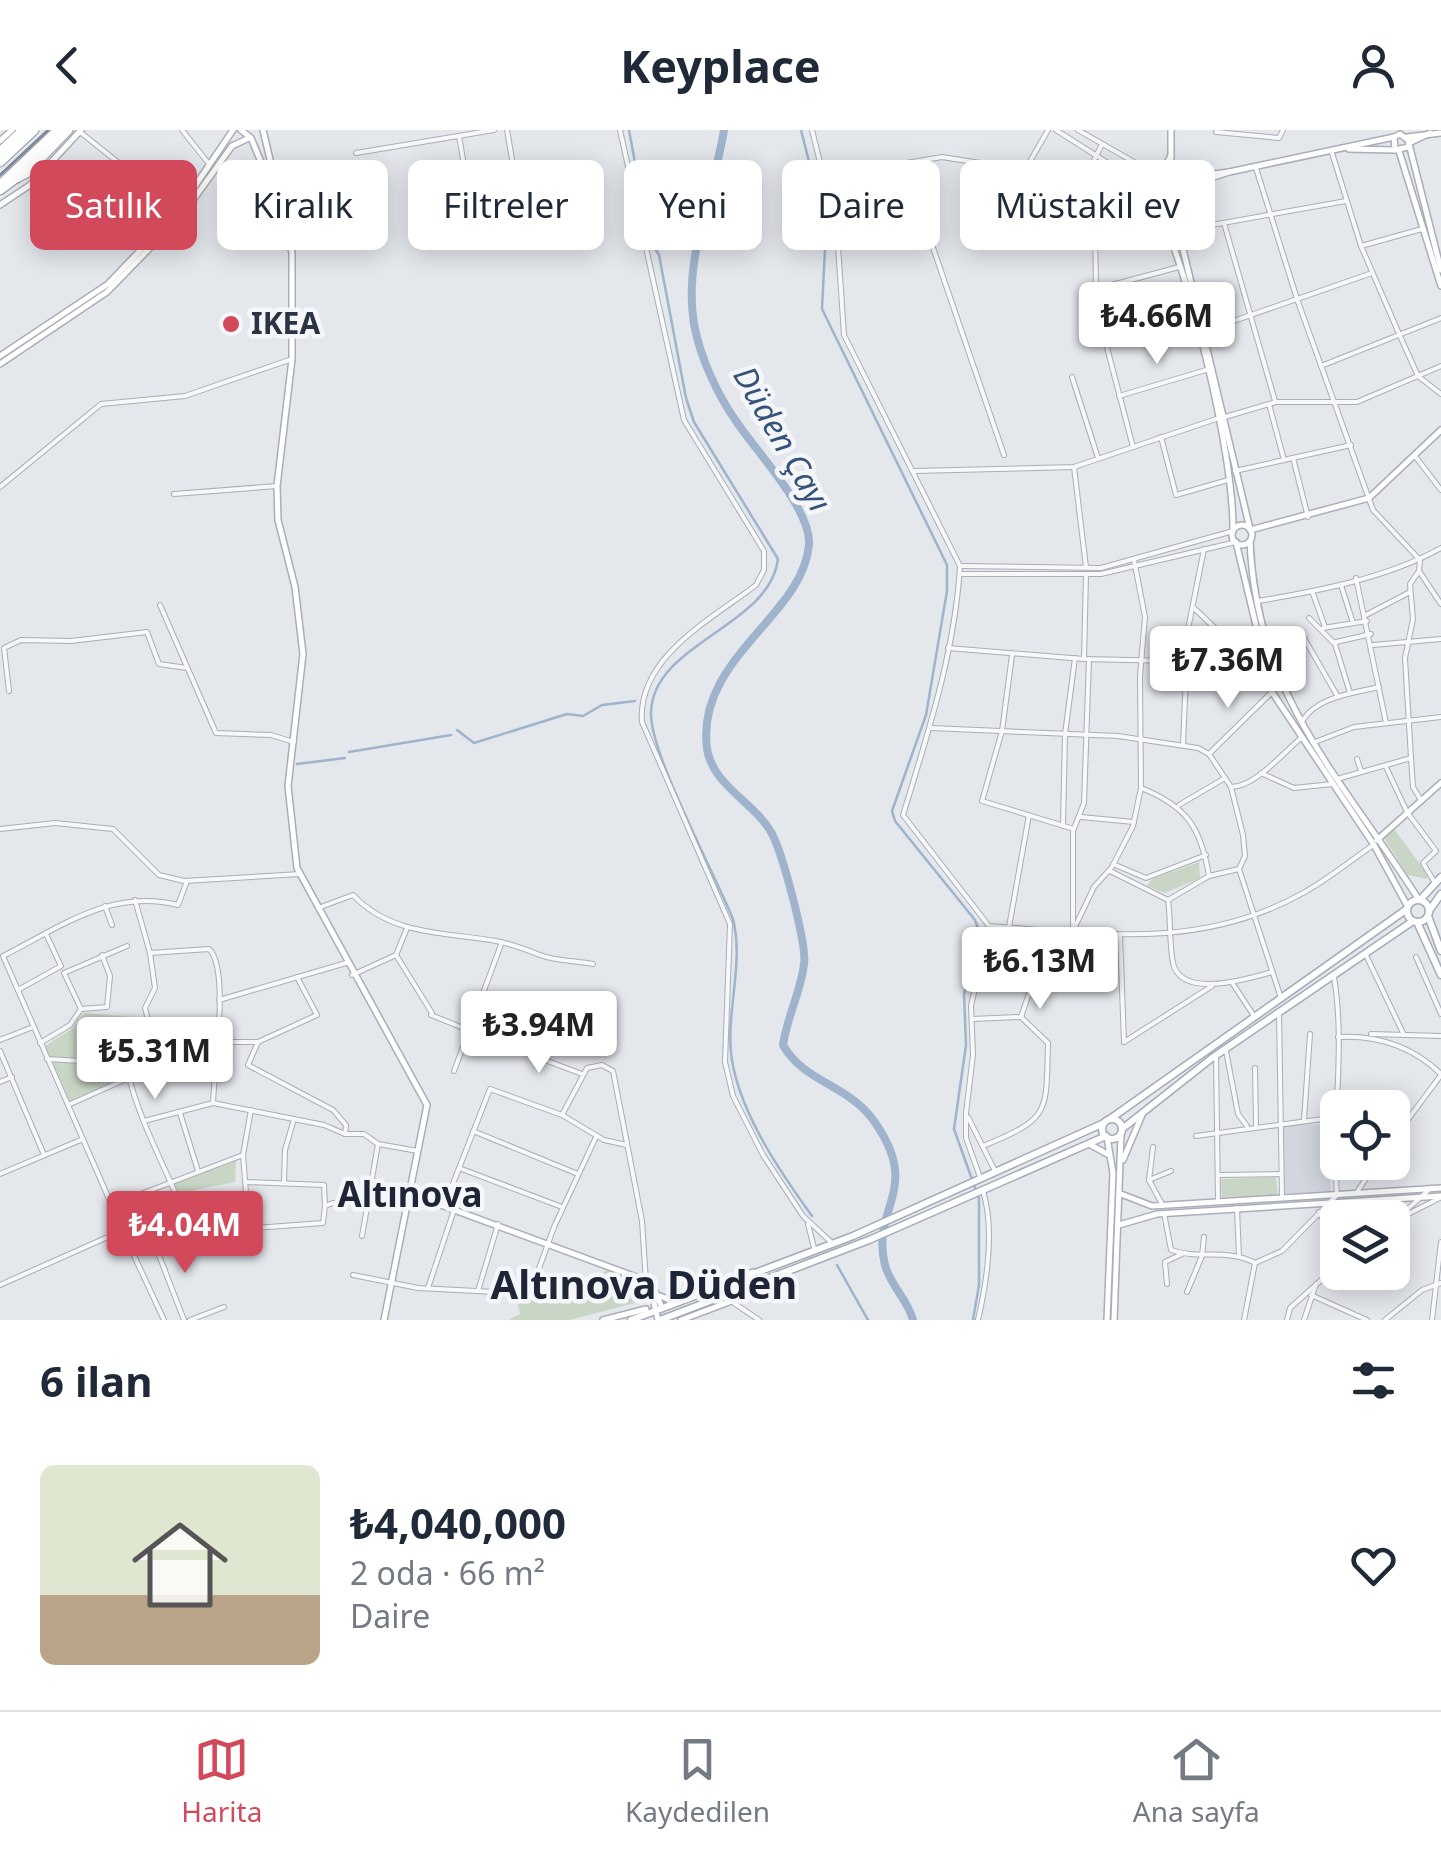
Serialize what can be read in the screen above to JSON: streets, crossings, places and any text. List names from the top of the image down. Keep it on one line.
{"districts":["Altınova","Altınova Düden"],"water":["Düden Çayı"],"places":["IKEA"],"page":{"header":"Keyplace","chip":["Satılık","Kiralık","Filtreler","Yeni","Daire","Müstakil ev"],"price":["₺4.66M","₺7.36M","₺6.13M","₺3.94M","₺5.31M","₺4.04M"],"heading":"6 ilan","list":[{"name":"₺4,040,000","note":"2 oda · 66 m² · Daire"}],"tabs":["Harita","Kaydedilen","Ana sayfa"]}}
